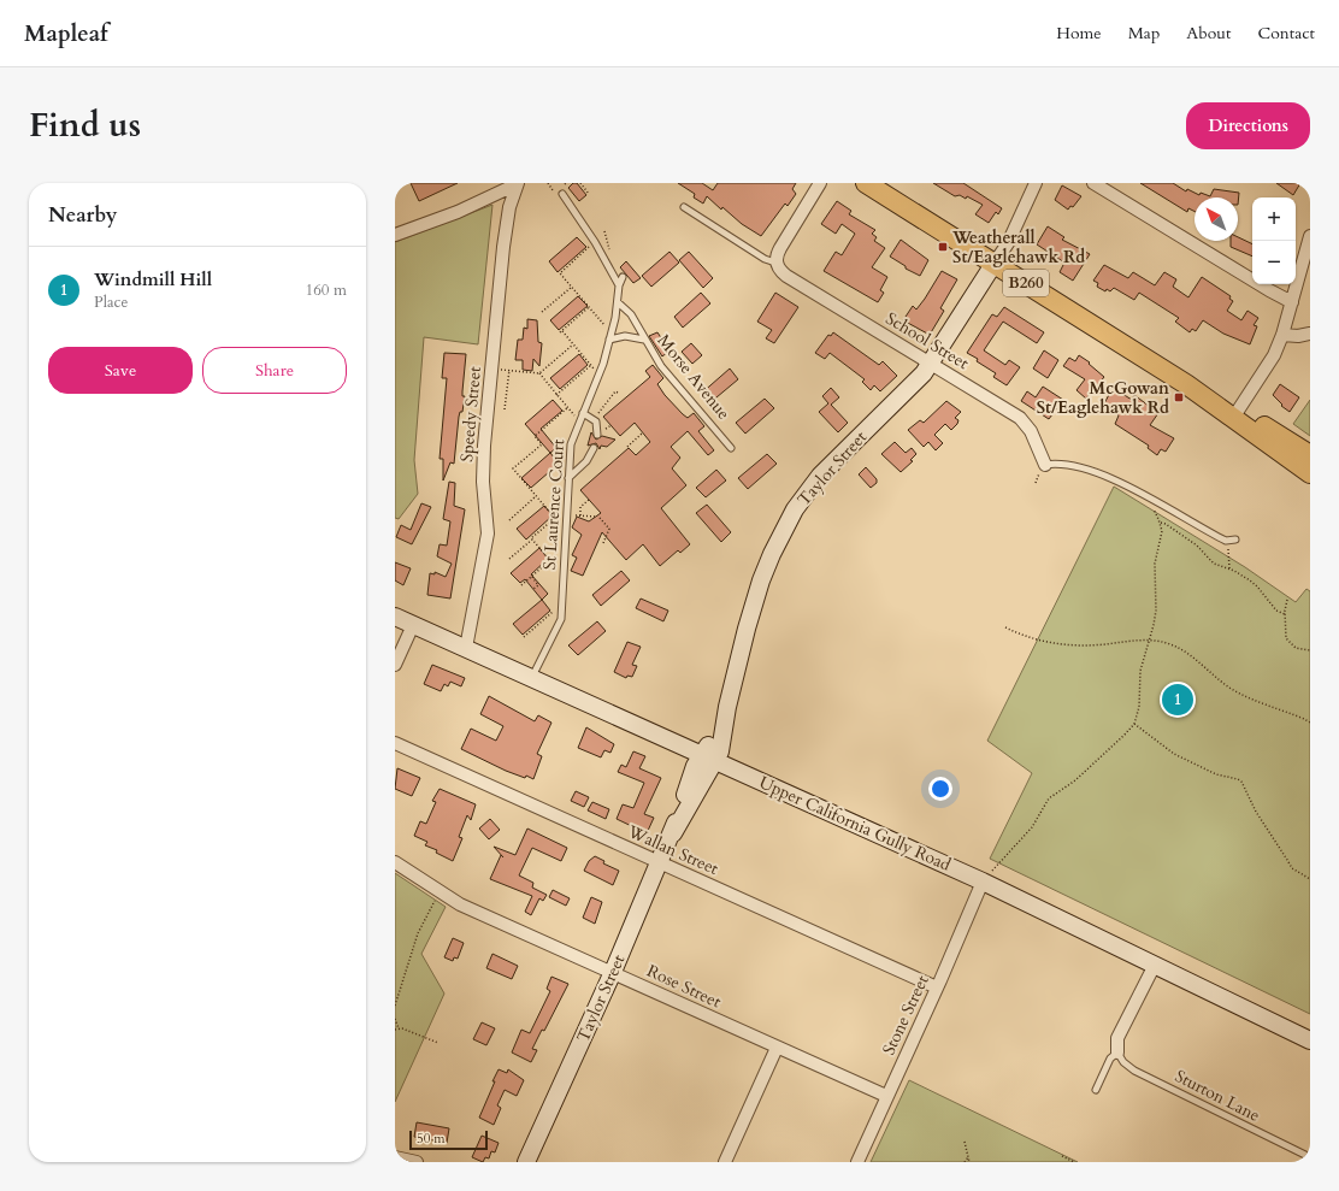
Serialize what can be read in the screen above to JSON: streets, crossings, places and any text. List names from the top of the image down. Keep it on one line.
{"streets":{"main road":["B260"],"street":["School Street","Speedy Street","Taylor Street","Upper California Gully Road","Wallan Street","Rose Street","Stone Street"],"lane":["Morse Avenue","St Laurence Court","Sturton Lane"]},"crossings":[["B260","Taylor Street"],["School Street","Taylor Street"],["Morse Avenue","St Laurence Court"],["Speedy Street","Upper California Gully Road"],["Taylor Street","Upper California Gully Road"],["Taylor Street","Wallan Street"],["Taylor Street","Rose Street"],["St Laurence Court","Upper California Gully Road"],["Upper California Gully Road","Stone Street"],["Wallan Street","Stone Street"],["Rose Street","Stone Street"]],"places":{"transit":["Weatherall St/Eaglehawk Rd","McGowan St/Eaglehawk Rd"]},"scale_bar":"50 m","north":"top left","page":{"header":"Mapleaf","nav":["Home","Map","About","Contact"],"title":"Find us","buttons":["Directions",["Save","Share"]],"heading":"Nearby","map_buttons":["+","−"],"list":[{"mark":"1","name":"Windmill Hill","note":"Place","value":"160 m"}],"pins":"1","scale":"50 m"}}
